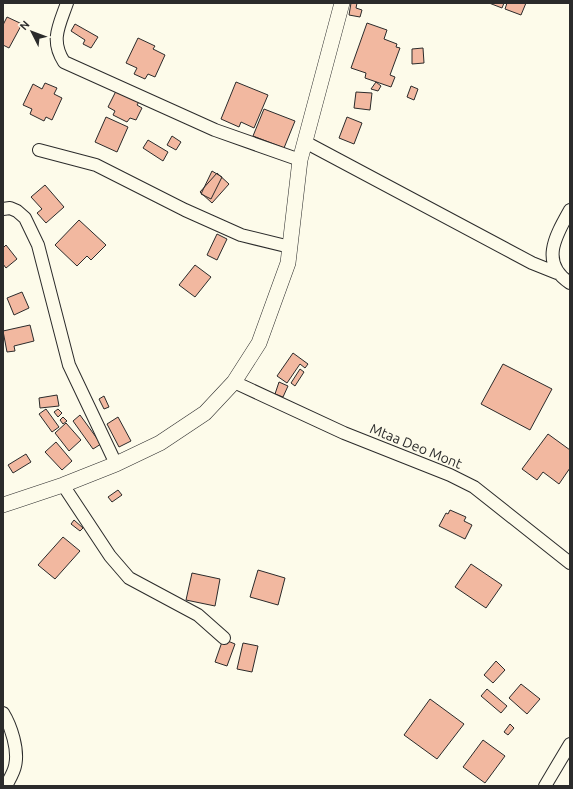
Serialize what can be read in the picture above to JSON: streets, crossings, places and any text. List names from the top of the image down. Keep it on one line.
{"streets":{"street":["Mtaa Deo Mont"]},"north":"top left"}
